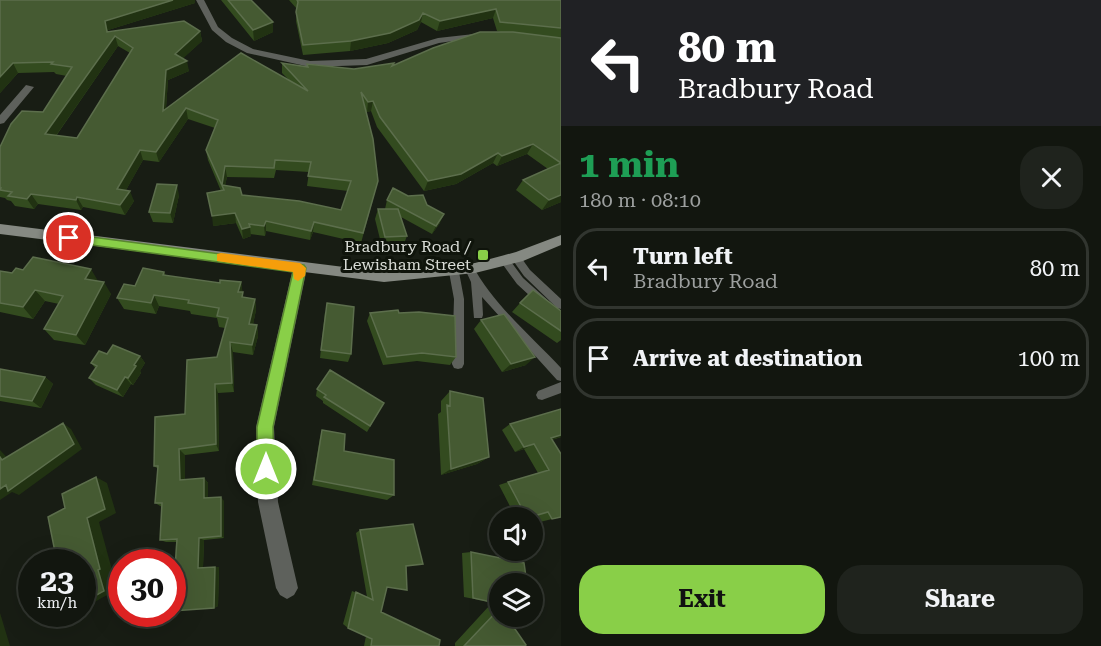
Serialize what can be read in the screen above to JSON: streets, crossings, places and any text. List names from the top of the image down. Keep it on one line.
{"places":{"transit":["Bradbury Road / Lewisham Street"]},"page":{"turn":["80 m","Bradbury Road"],"heading":["1 min","180 m · 08:10"],"list":[{"name":"Turn left","note":"Bradbury Road","value":"80 m"},{"name":"Arrive at destination","value":"100 m"}],"speed":"23 km/h","limit":"30","buttons":["Exit","Share"]}}
